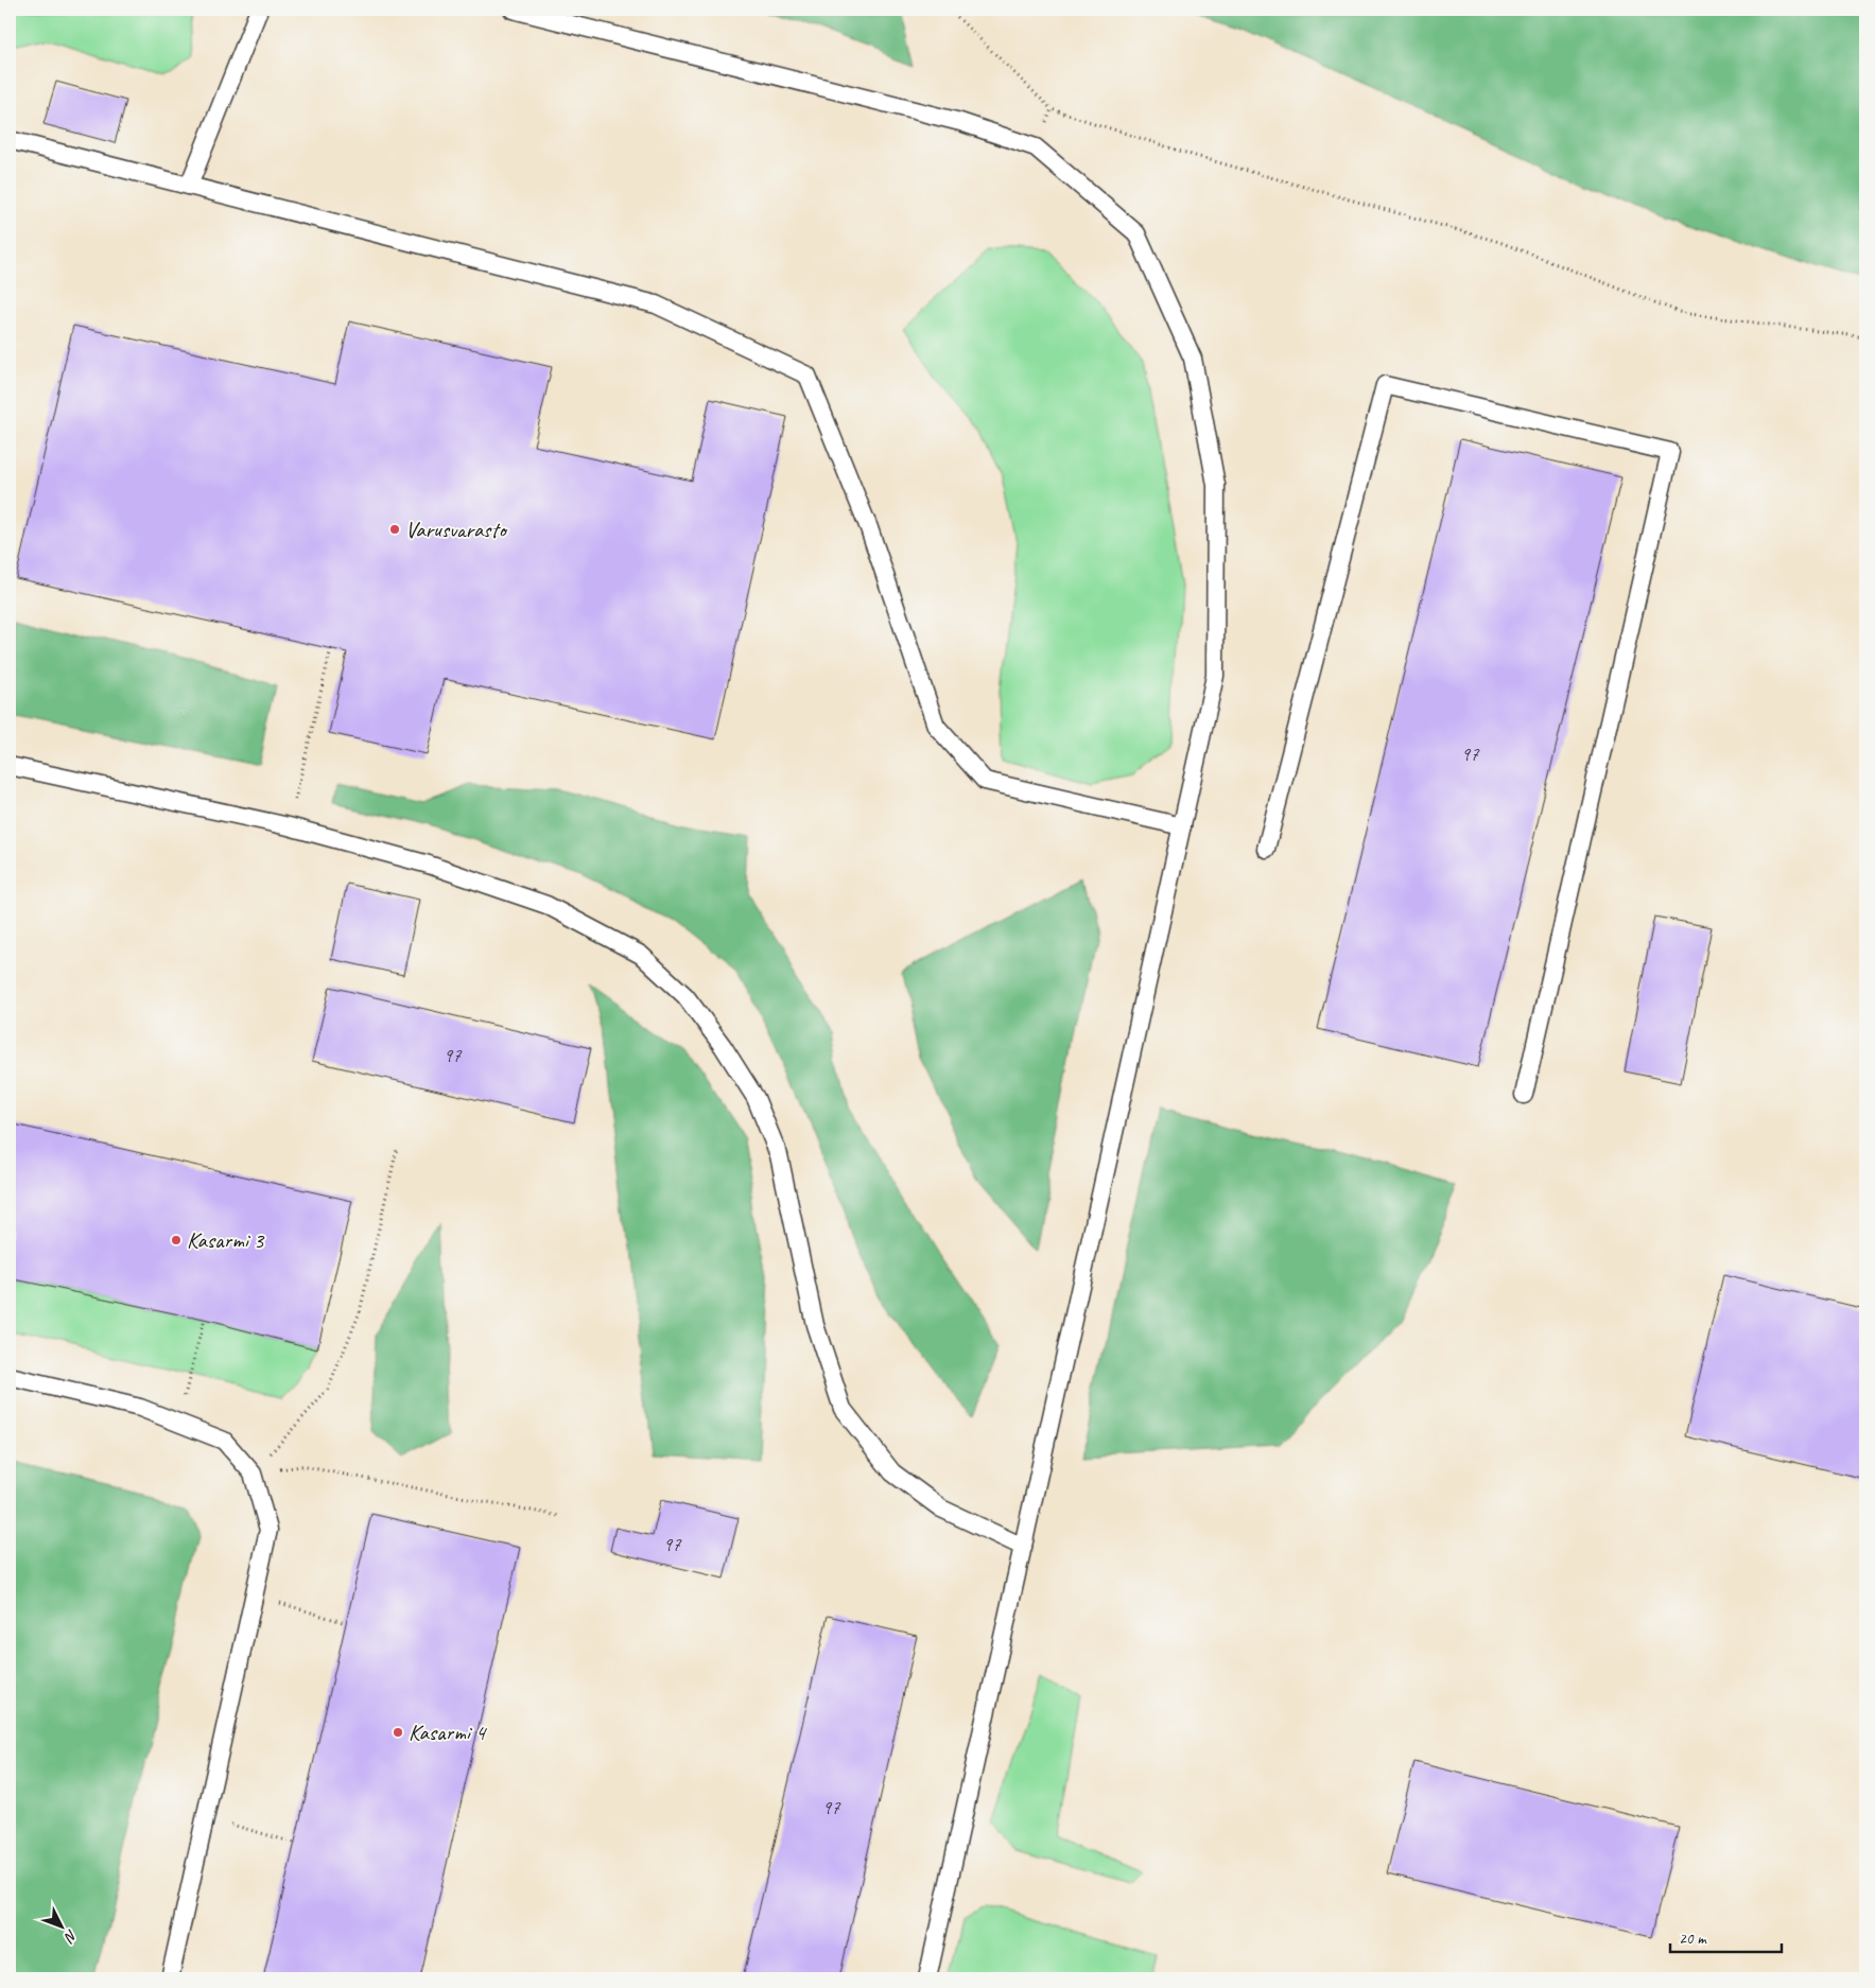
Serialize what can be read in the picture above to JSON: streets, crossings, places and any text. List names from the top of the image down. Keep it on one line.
{"places":["Varusvarasto","Kasarmi 3","Kasarmi 4"],"house_numbers":["97","97","97","97"],"scale_bar":"20 m","north":"bottom right"}
